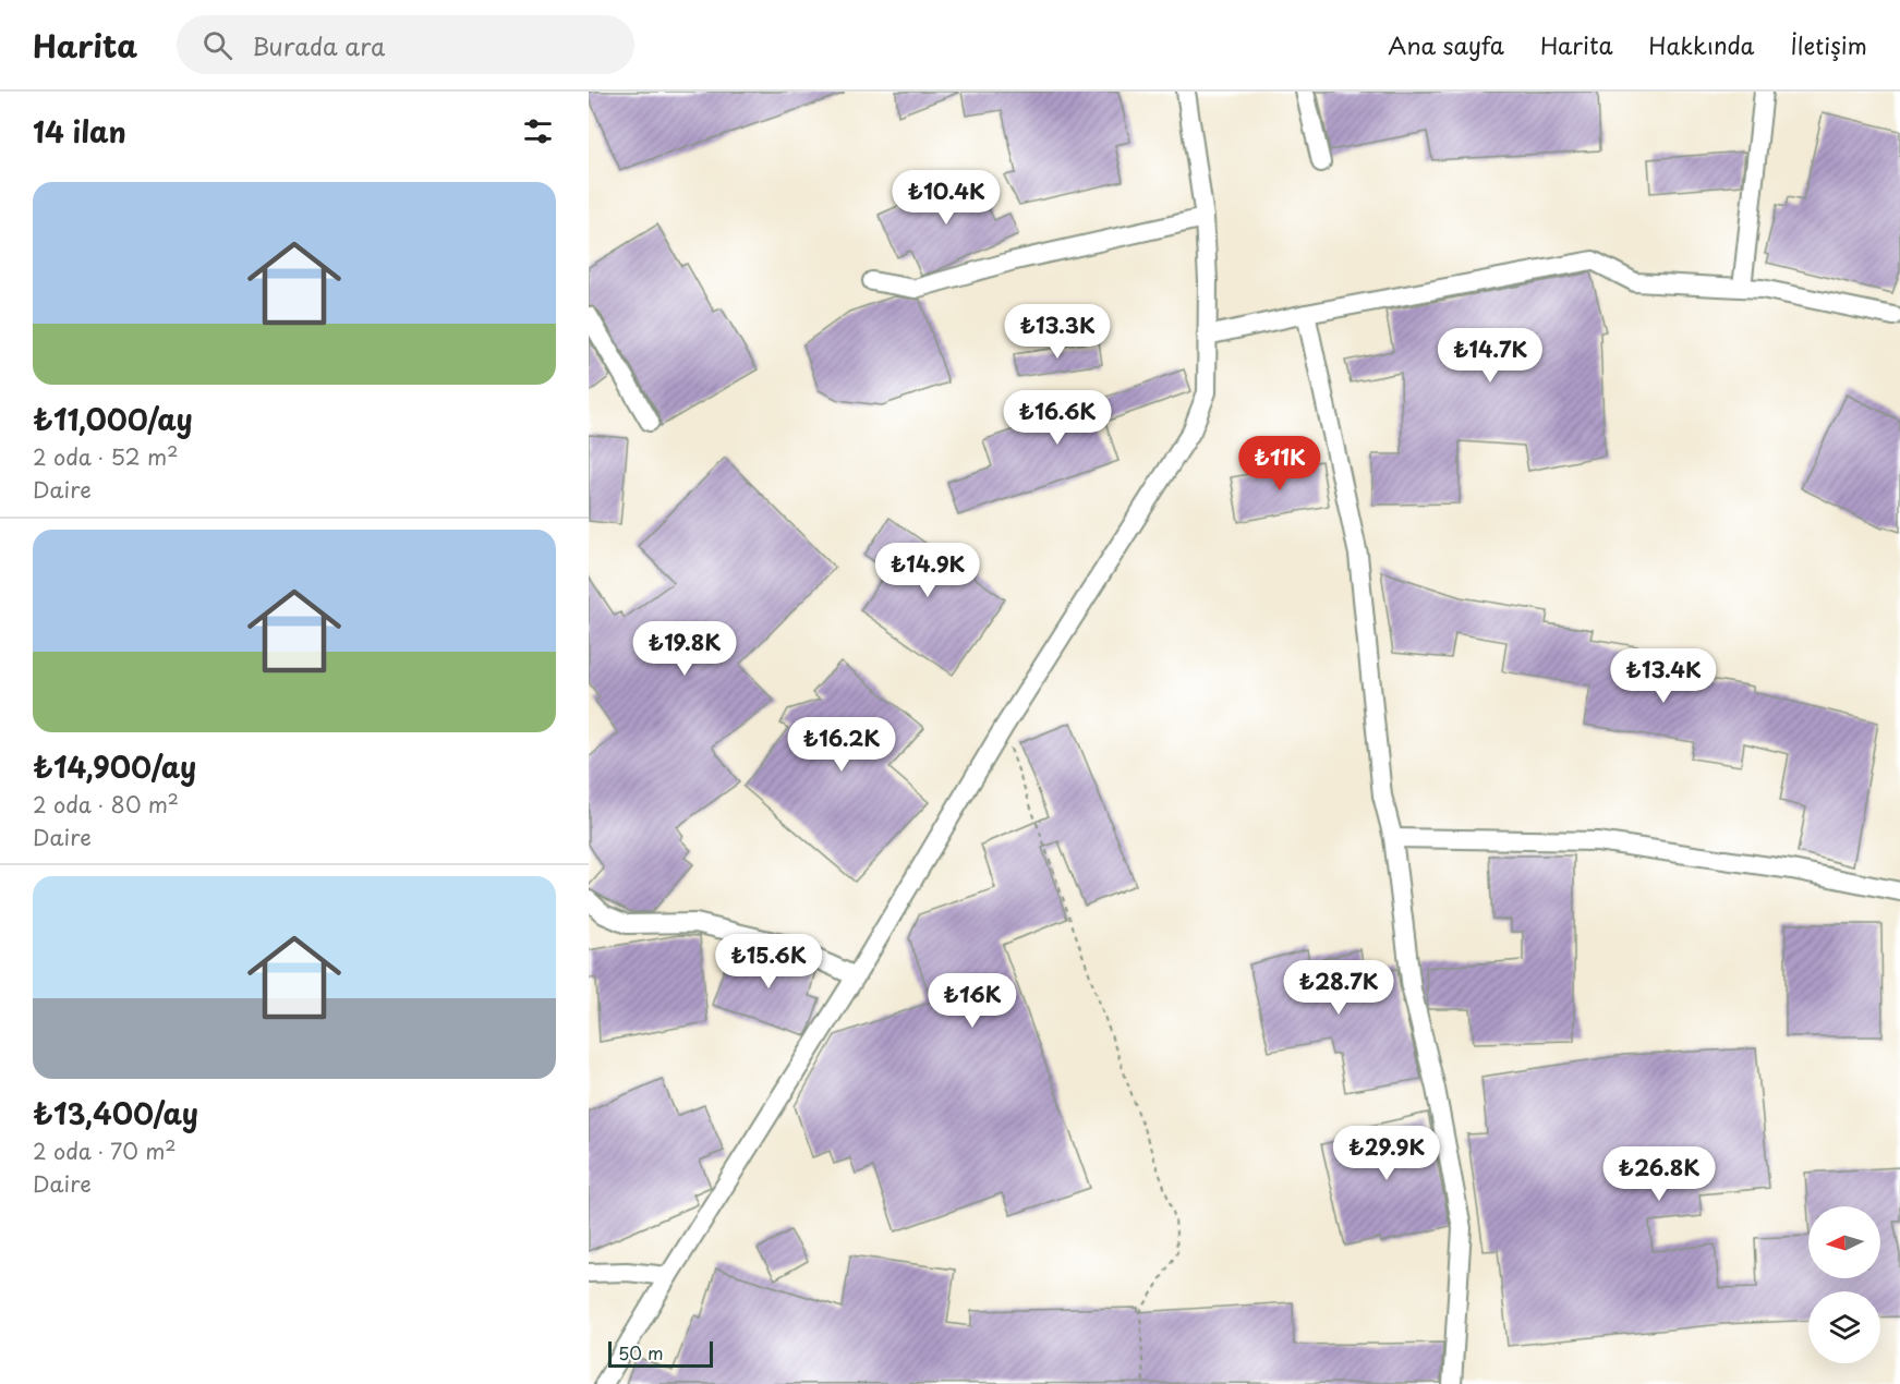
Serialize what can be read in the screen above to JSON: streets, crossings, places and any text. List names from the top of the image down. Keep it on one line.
{"scale_bar":"50 m","north":"left","page":{"header":"Harita","search":"Burada ara","nav":["Ana sayfa","Harita","Hakkında","İletişim"],"heading":"14 ilan","list":[{"name":"₺11,000/ay","note":"2 oda · 52 m² · Daire"},{"name":"₺14,900/ay","note":"2 oda · 80 m² · Daire"},{"name":"₺13,400/ay","note":"2 oda · 70 m² · Daire"}],"price":["₺10.4K","₺13.3K","₺14.7K","₺16.6K","₺11K","₺14.9K","₺19.8K","₺13.4K","₺16.2K","₺15.6K","₺28.7K","₺16K","₺29.9K","₺26.8K"],"scale":"50 m"}}
